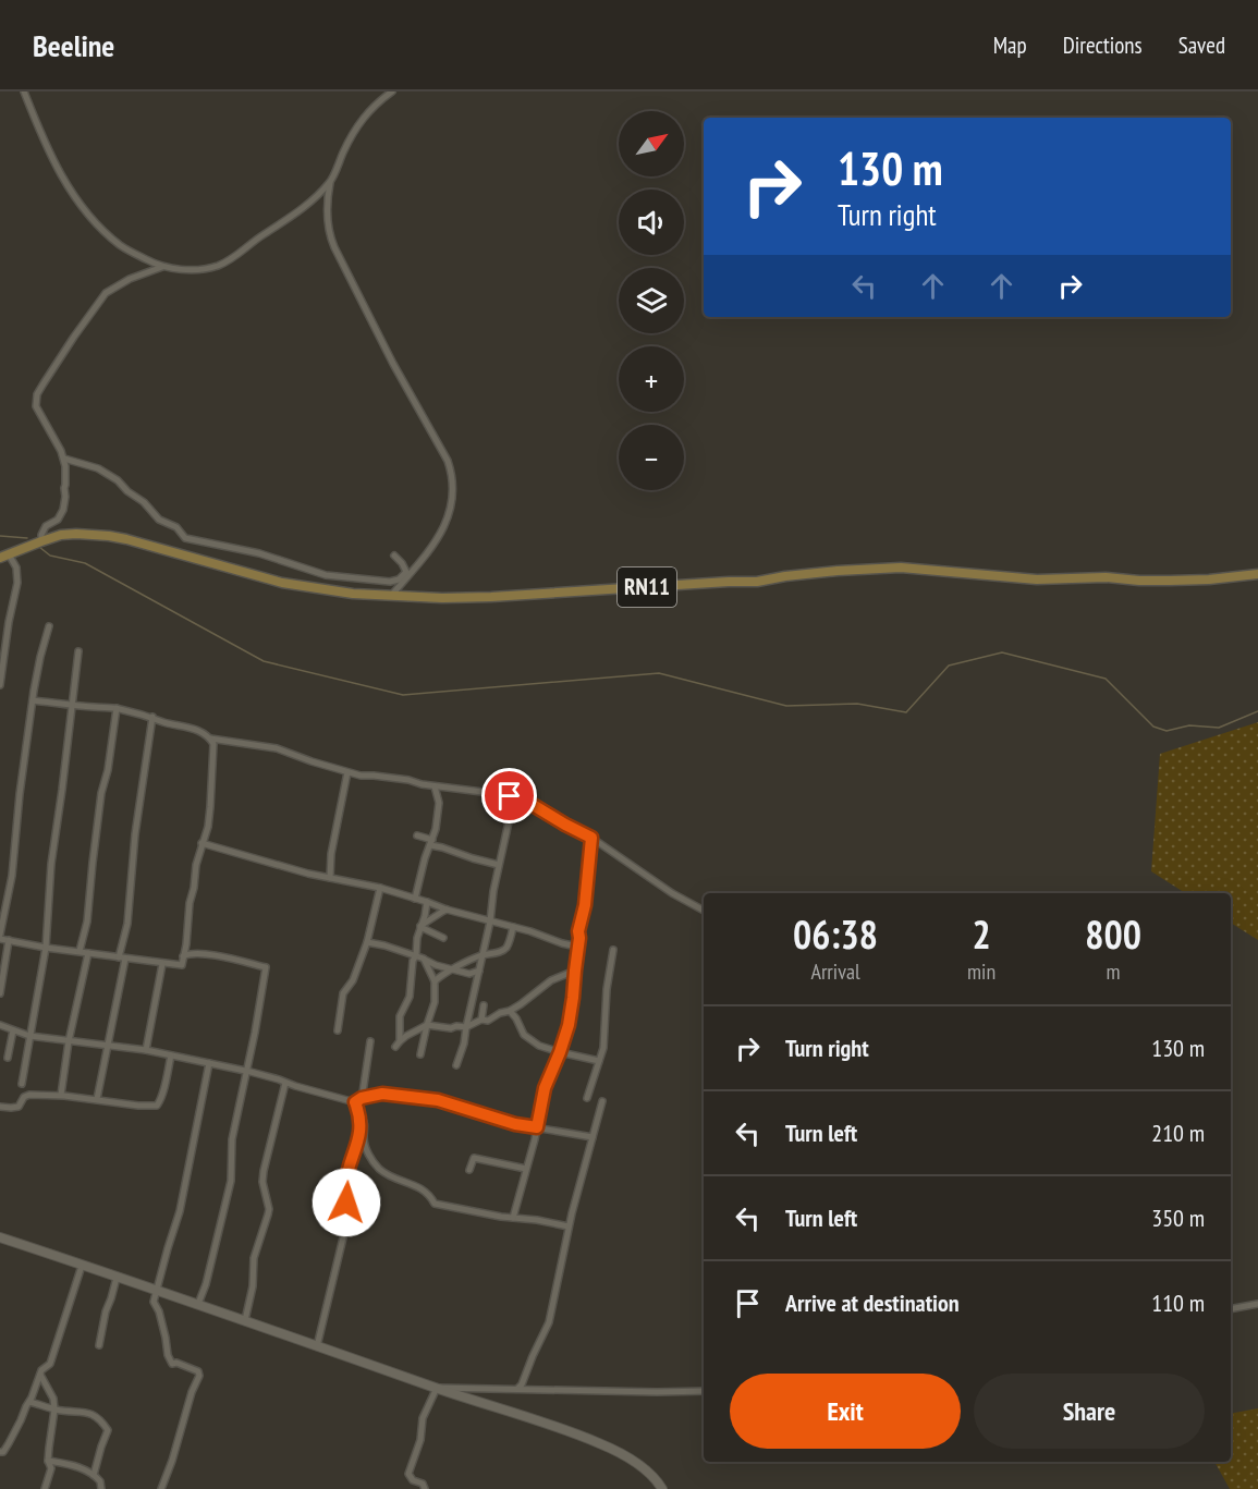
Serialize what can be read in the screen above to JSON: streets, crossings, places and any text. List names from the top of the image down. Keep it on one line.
{"streets":{"main road":["RN11"]},"north":"top right","page":{"header":"Beeline","nav":["Map","Directions","Saved"],"map_buttons":["+","−"],"turn":["130 m","Turn right"],"eta":["06:38","Arrival","2","min","800","m"],"list":[{"name":"Turn right","value":"130 m"},{"name":"Turn left","value":"210 m"},{"name":"Turn left","value":"350 m"},{"name":"Arrive at destination","value":"110 m"}],"buttons":["Exit","Share"]}}
